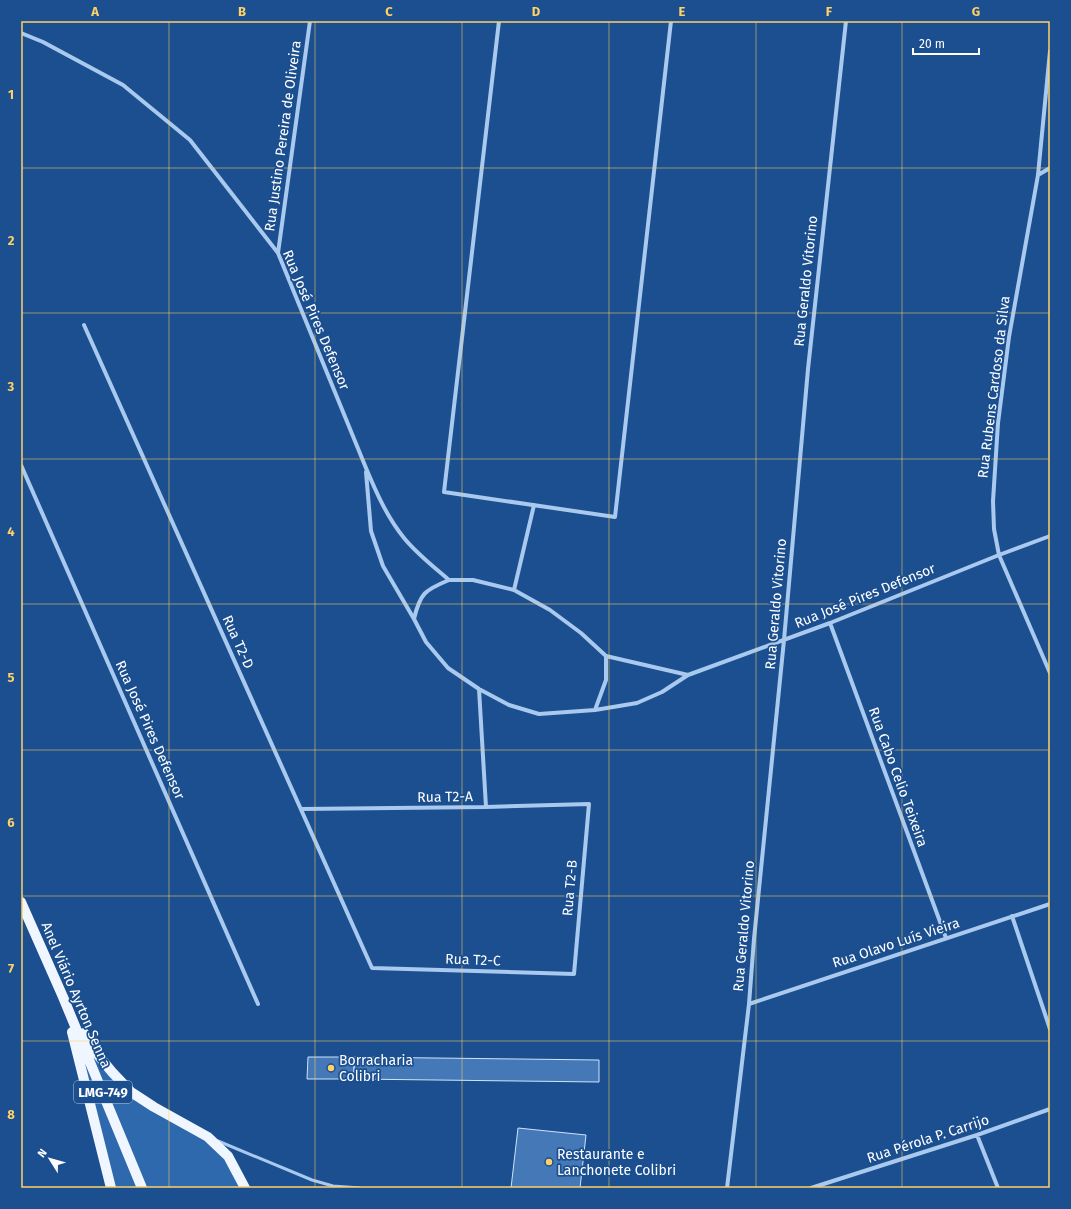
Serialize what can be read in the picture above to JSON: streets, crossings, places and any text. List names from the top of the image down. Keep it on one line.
{"streets":{"main road":["Anel Viário Ayrton Senna","LMG-749"],"street":["Rua Justino Pereira de Oliveira","Rua Geraldo Vitorino","Rua José Pires Defensor","Rua Rubens Cardoso da Silva","Rua T2-D","Rua Cabo Celio Teixeira","Rua T2-A","Rua T2-B","Rua Olavo Luís Vieira","Rua T2-C","Rua Pérola P. Carrijo"]},"crossings":[["Rua Justino Pereira de Oliveira","Rua José Pires Defensor"],["Rua Geraldo Vitorino","Rua José Pires Defensor"],["Rua Geraldo Vitorino","Rua Olavo Luís Vieira"],["Rua José Pires Defensor","Rua Rubens Cardoso da Silva"],["Rua José Pires Defensor","Rua Cabo Celio Teixeira"],["Rua T2-D","Rua T2-A"],["Rua T2-D","Rua T2-C"],["Rua Cabo Celio Teixeira","Rua Olavo Luís Vieira"],["Rua T2-A","Rua T2-B"],["Rua T2-B","Rua T2-C"]],"places":["Borracharia Colibri","Restaurante e Lanchonete Colibri"],"scale_bar":"20 m","north":"top left","grid":{"columns":["A","B","C","D","E","F","G"],"rows":["1","2","3","4","5","6","7","8"]}}
